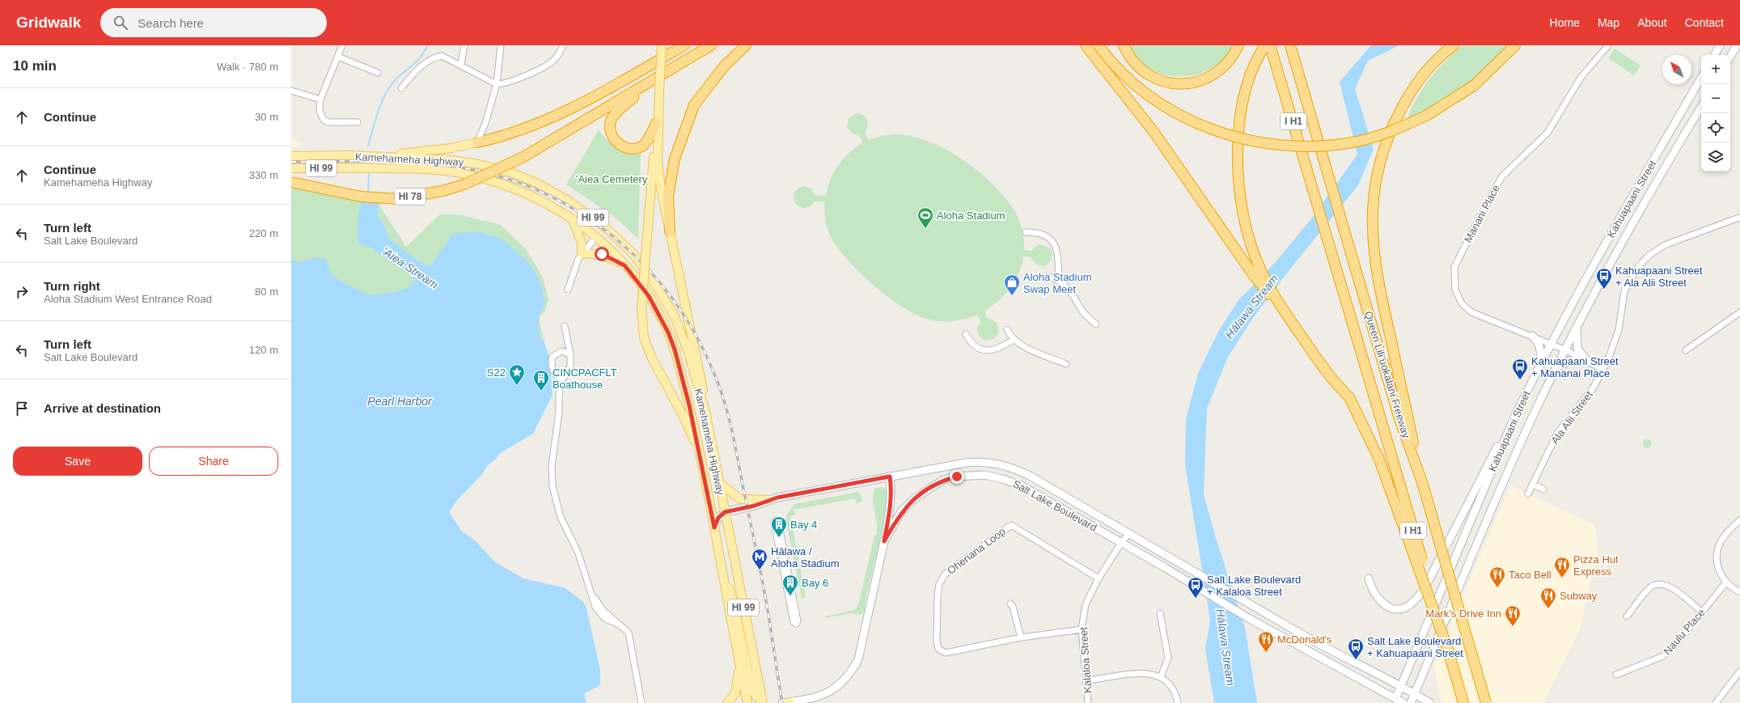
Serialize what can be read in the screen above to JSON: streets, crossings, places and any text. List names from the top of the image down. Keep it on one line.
{"streets":{"highway":["I H1","HI 78","Queen Liliʻuokalani Freeway"],"main road":["Kamehameha Highway","HI 99","Kahuapaani Street","Salt Lake Boulevard"],"street":["Manani Place","Ala Alii Street","Ohenana Loop","Naulu Place","Kalaloa Street"]},"crossings":[["Kamehameha Highway","Salt Lake Boulevard"],["Kahuapaani Street","Manani Place"],["Kahuapaani Street","Salt Lake Boulevard"],["Manani Place","Ala Alii Street"],["Salt Lake Boulevard","Kalaloa Street"],["Ohenana Loop","Kalaloa Street"]],"water":["ʻAiea Stream","Hālawa Stream","Pearl Harbor"],"parks":["ʻAiea Cemetery"],"places":{"sports":["Aloha Stadium"],"bus stop":["Kahuapaani Street + Ala Alii Street","Kahuapaani Street + Mananai Place","Salt Lake Boulevard + Kalaloa Street","Salt Lake Boulevard + Kahuapaani Street"],"shop":["Aloha Stadium Swap Meet"],"place":["S22"],"building":["CINCPACFLT Boathouse","Bay 4","Bay 6"],"metro station":["Hālawa / Aloha Stadium"],"restaurant":["Pizza Hut Express","Taco Bell","Subway","Mark’s Drive Inn","McDonald's"]},"north":"top left","page":{"header":"Gridwalk","search":"Search here","nav":["Home","Map","About","Contact"],"heading":["10 min","Walk · 780 m"],"map_buttons":["+","−"],"list":[["Continue","30 m"],["Continue","Kamehameha Highway","330 m"],["Turn left","Salt Lake Boulevard","220 m"],["Turn right","Aloha Stadium West Entrance Road","80 m"],["Turn left","Salt Lake Boulevard","120 m"],"Arrive at destination"],"buttons":["Save","Share"]}}
